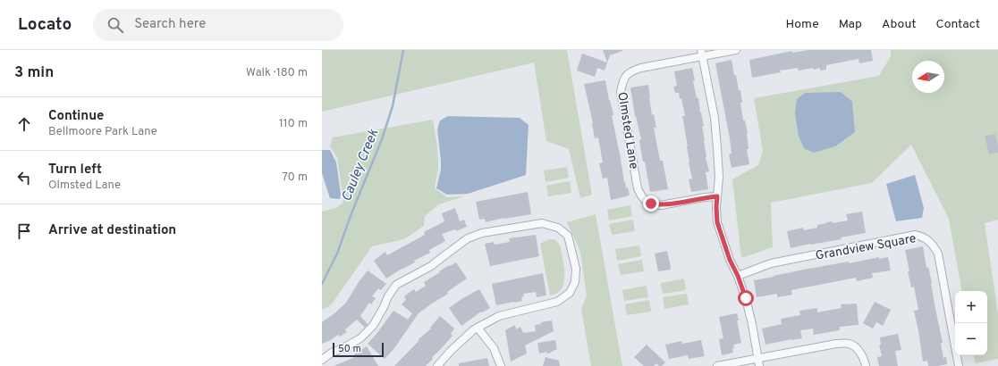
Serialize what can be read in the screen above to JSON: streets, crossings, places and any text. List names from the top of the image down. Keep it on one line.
{"streets":{"street":["Olmsted Lane","Grandview Square"]},"water":["Cauley Creek"],"scale_bar":"50 m","north":"left","page":{"header":"Locato","search":"Search here","nav":["Home","Map","About","Contact"],"heading":["3 min","Walk · 180 m"],"list":[["Continue","Bellmoore Park Lane","110 m"],["Turn left","Olmsted Lane","70 m"],"Arrive at destination"],"map_buttons":["+","−"],"scale":"50 m"}}
